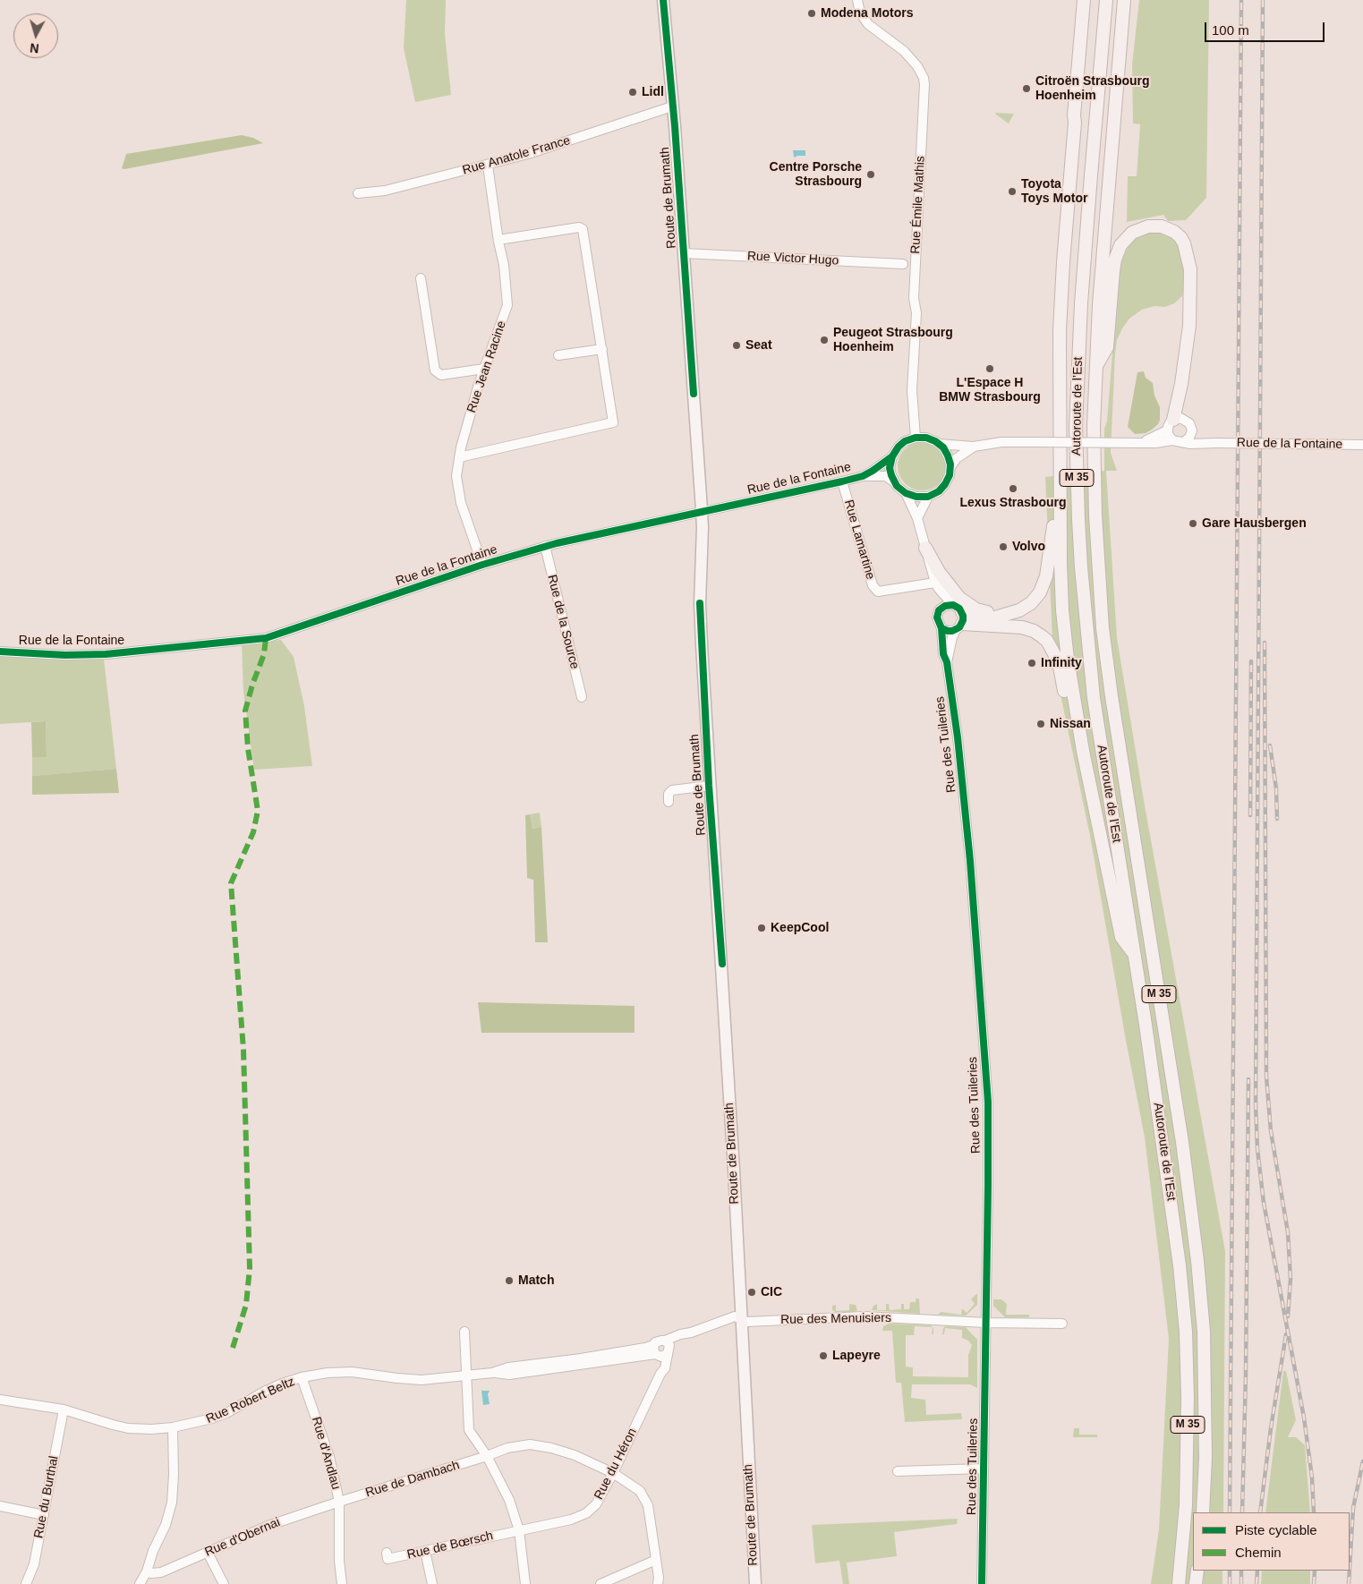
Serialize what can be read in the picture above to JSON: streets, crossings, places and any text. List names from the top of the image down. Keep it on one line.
{"streets":{"highway":["Autoroute de l’Est","M 35"],"main road":["Route de Brumath"],"street":["Rue Anatole France","Rue Émile Mathis","Rue Victor Hugo","Rue Jean Racine","Rue de la Fontaine","Rue Lamartine","Rue de la Source","Rue des Tuileries","Rue des Menuisiers","Rue Robert Beltz","Rue d'Andlau","Rue du Héron","Rue de Dambach","Rue du Burthal","Rue d'Obernai","Rue de Bœrsch"]},"crossings":[["Rue Anatole France","Route de Brumath"],["Rue Anatole France","Rue Jean Racine"],["Route de Brumath","Rue Victor Hugo"],["Route de Brumath","Rue de la Fontaine"],["Route de Brumath","Rue des Menuisiers"],["Route de Brumath","Rue Robert Beltz"],["Rue Émile Mathis","Rue de la Fontaine"],["Rue Émile Mathis","Rue des Tuileries"],["Rue Jean Racine","Rue de la Fontaine"],["Rue de la Fontaine","Rue Lamartine"],["Rue de la Fontaine","Rue de la Source"],["Rue de la Fontaine","Rue des Tuileries"],["Rue Lamartine","Rue des Tuileries"],["Rue des Tuileries","Rue des Menuisiers"],["Rue des Menuisiers","Rue Robert Beltz"],["Rue Robert Beltz","Rue d'Andlau"],["Rue Robert Beltz","Rue du Héron"],["Rue Robert Beltz","Rue du Burthal"],["Rue d'Andlau","Rue de Dambach"],["Rue d'Andlau","Rue d'Obernai"],["Rue du Héron","Rue de Dambach"],["Rue du Héron","Rue de Bœrsch"],["Rue de Dambach","Rue d'Obernai"]],"places":["Modena Motors","Citroën Strasbourg Hoenheim","Lidl","Centre Porsche Strasbourg","Toyota Toys Motor","Peugeot Strasbourg Hoenheim","Seat","L'Espace H BMW Strasbourg","Lexus Strasbourg","Gare Hausbergen","Volvo","Infinity","Nissan","KeepCool","Match","CIC","Lapeyre"],"legend":["Piste cyclable","Chemin"],"scale_bar":"100 m","north":"bottom"}
